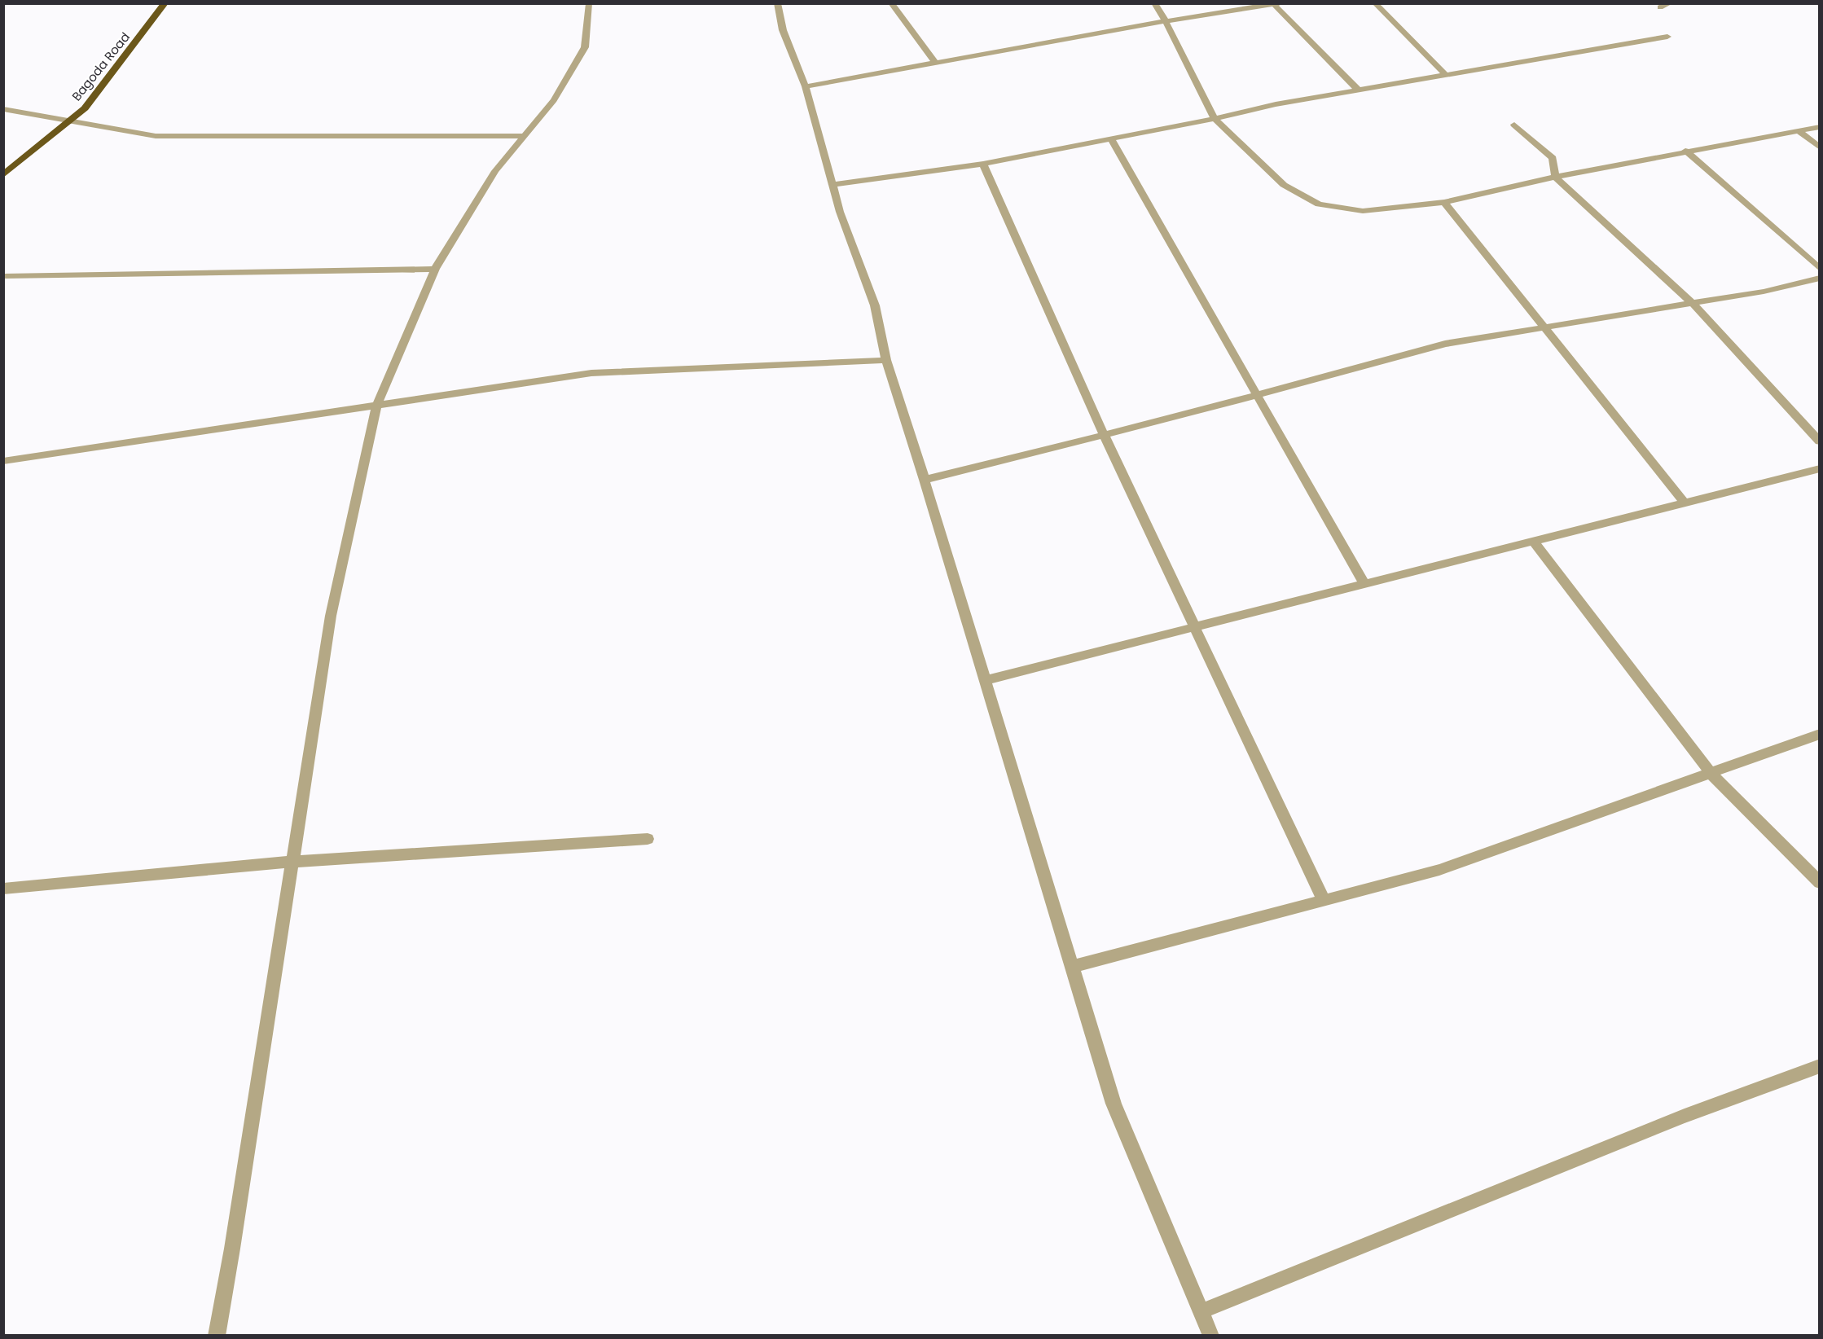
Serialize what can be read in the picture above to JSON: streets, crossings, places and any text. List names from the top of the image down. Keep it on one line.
{"streets":{"highway":["Bagoda Road"]}}
